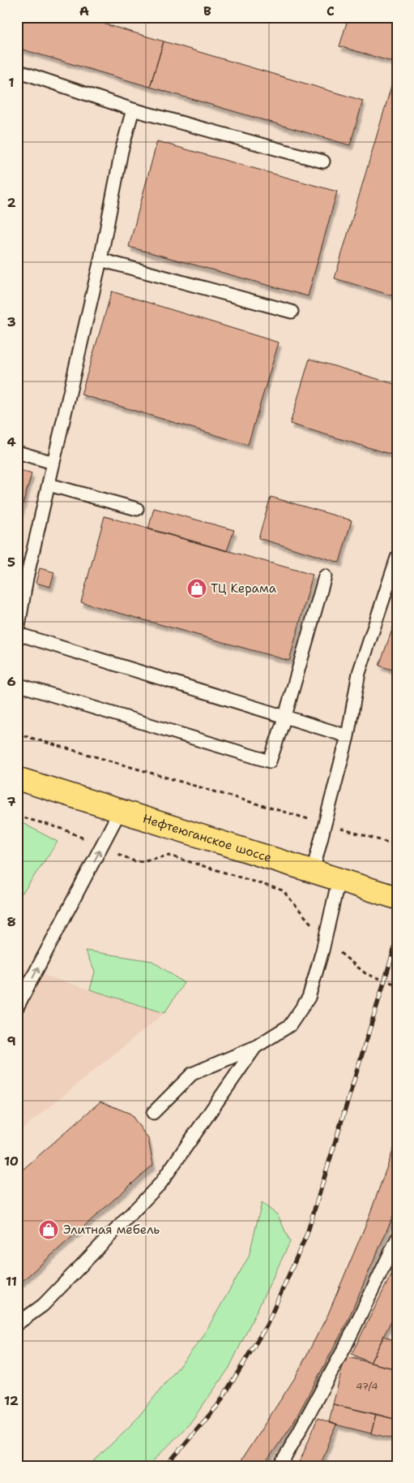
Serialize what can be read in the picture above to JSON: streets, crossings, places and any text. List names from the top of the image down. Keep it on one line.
{"streets":{"main road":["Нефтеюганское шоссе"]},"places":{"shop":["ТЦ Керама","Элитная мебель"]},"house_numbers":["47/4"],"grid":{"columns":["A","B","C"],"rows":["1","2","3","4","5","6","7","8","9","10","11","12"]}}
